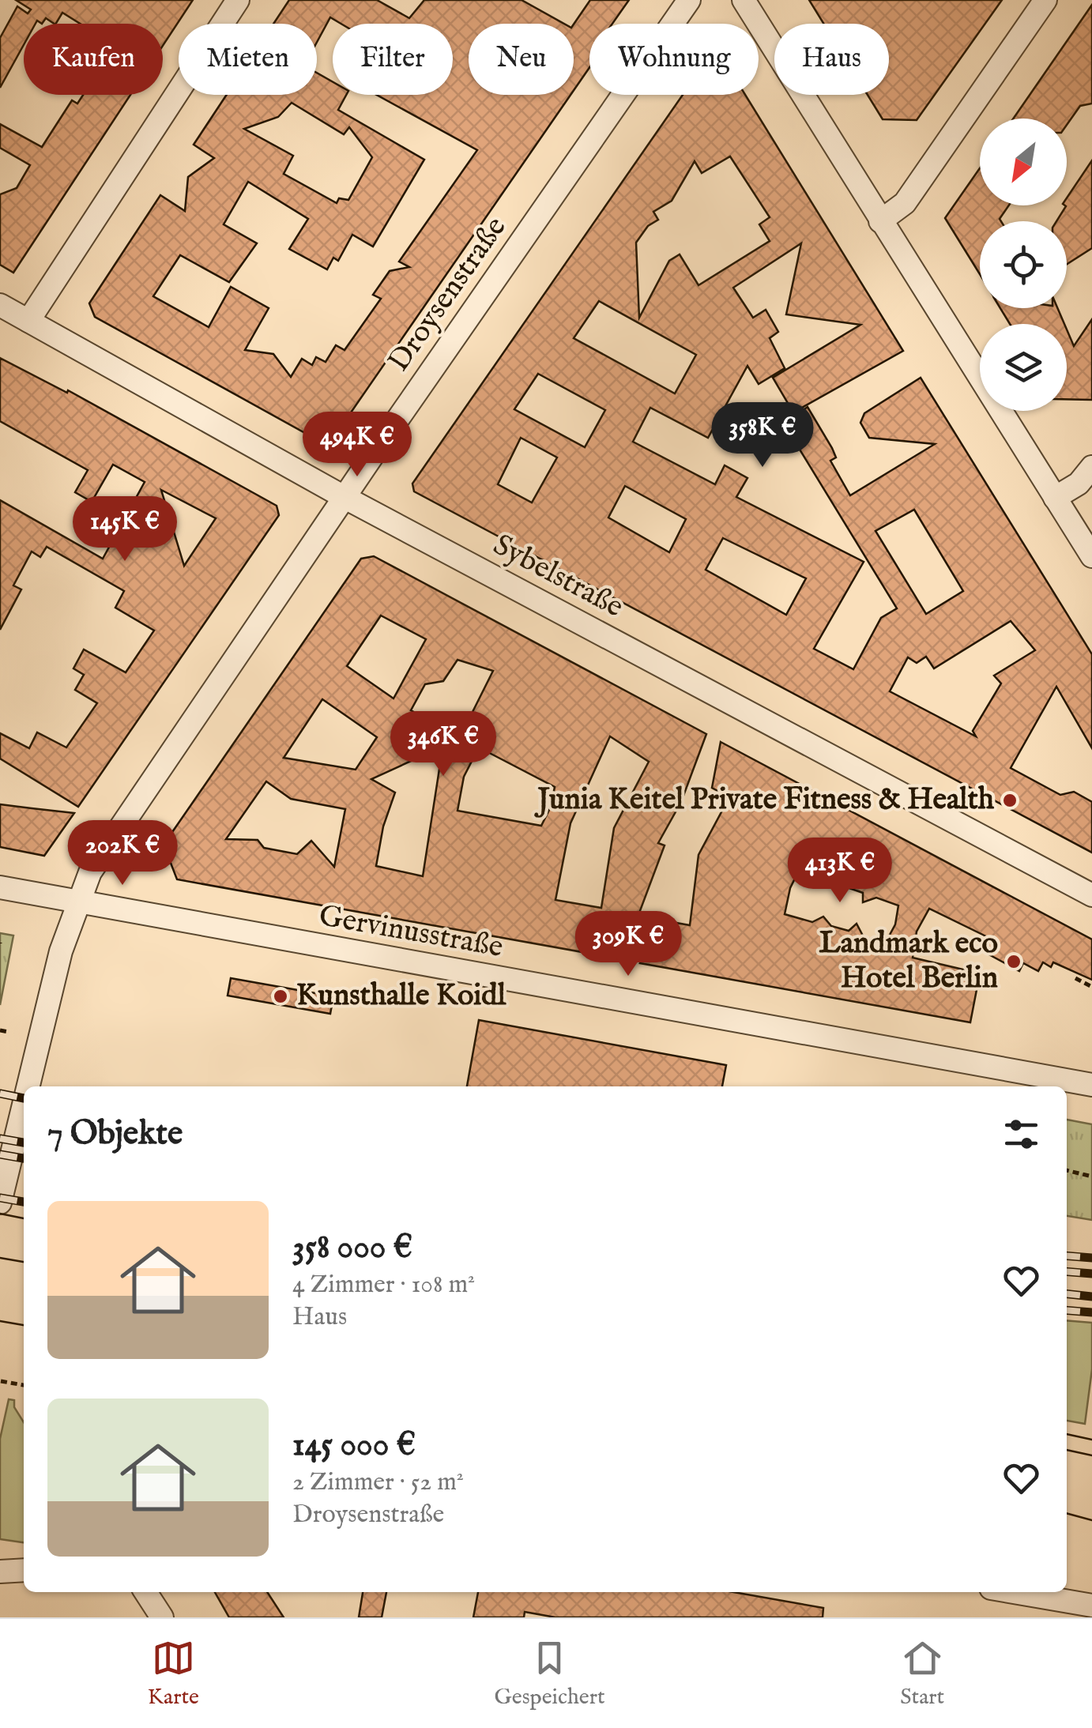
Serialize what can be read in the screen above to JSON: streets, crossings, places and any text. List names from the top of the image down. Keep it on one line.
{"streets":{"street":["Droysenstraße","Sybelstraße","Gervinusstraße"]},"crossings":[["Droysenstraße","Sybelstraße"],["Droysenstraße","Gervinusstraße"]],"places":["Junia Keitel Private Fitness & Health","Landmark eco Hotel Berlin","Kunsthalle Koidl"],"north":"bottom left","page":{"chip":["Kaufen","Mieten","Filter","Neu","Wohnung","Haus"],"price":["358K €","494K €","145K €","346K €","202K €","413K €","309K €"],"heading":"7 Objekte","list":[{"name":"358 000 €","note":"4 Zimmer · 108 m² · Haus"},{"name":"145 000 €","note":"2 Zimmer · 52 m² · Droysenstraße"}],"tabs":["Karte","Gespeichert","Start"]}}
